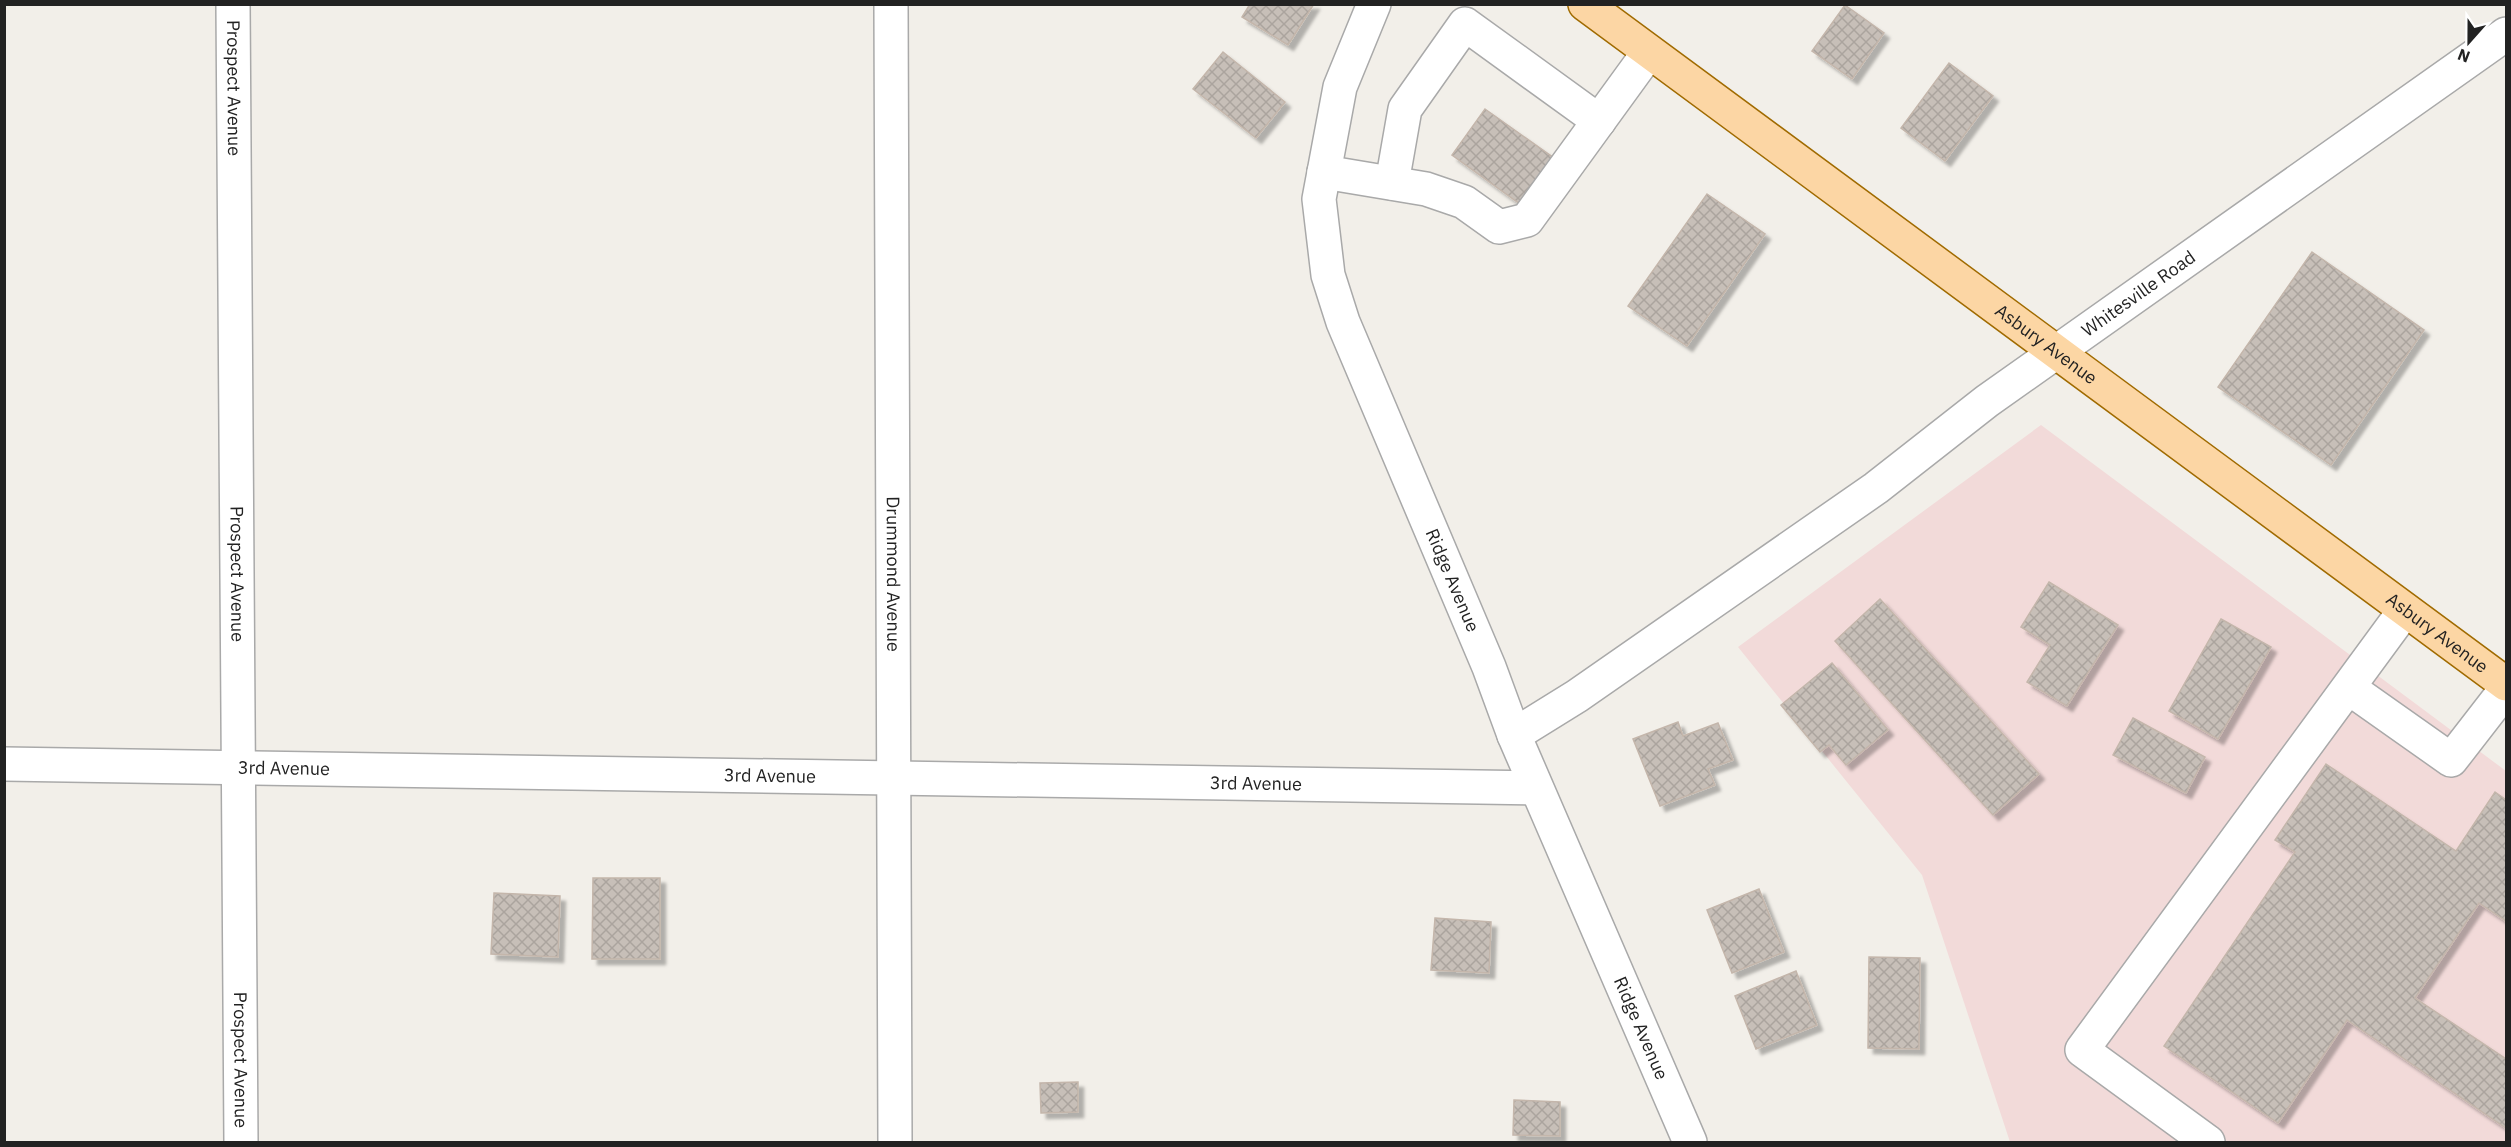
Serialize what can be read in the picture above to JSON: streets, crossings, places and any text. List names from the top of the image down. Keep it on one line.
{"streets":{"main road":["Asbury Avenue"],"street":["Prospect Avenue","Whitesville Road","Drummond Avenue","Ridge Avenue","3rd Avenue"]},"crossings":[["Prospect Avenue","3rd Avenue"],["Whitesville Road","Asbury Avenue"],["Whitesville Road","Ridge Avenue"],["Drummond Avenue","3rd Avenue"],["Ridge Avenue","3rd Avenue"]],"north":"bottom"}
